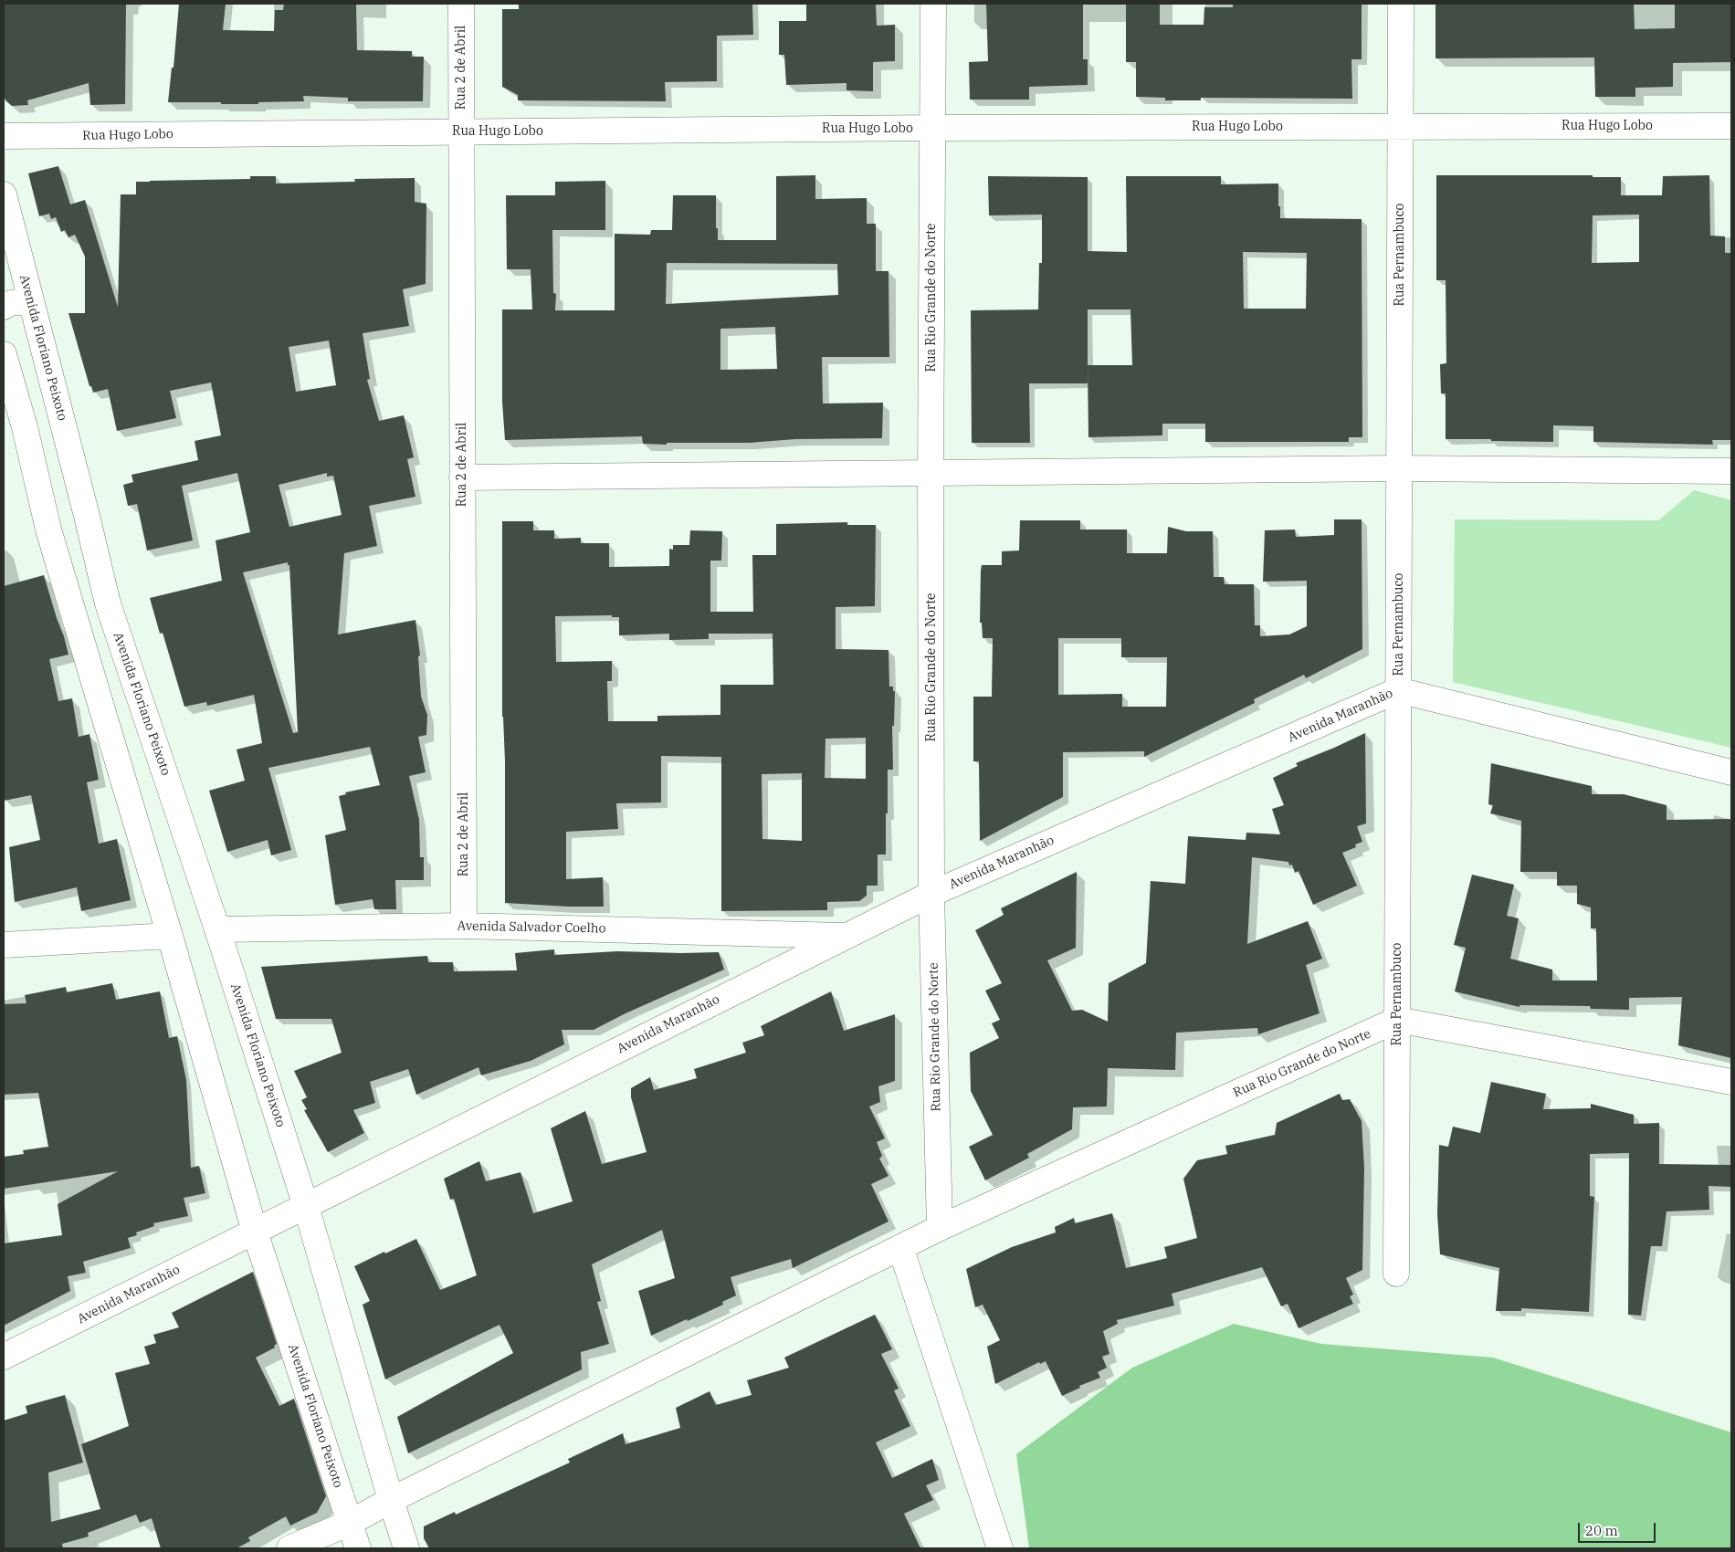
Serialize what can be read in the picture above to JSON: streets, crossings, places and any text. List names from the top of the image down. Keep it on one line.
{"streets":{"street":["Rua 2 de Abril","Rua Hugo Lobo","Rua Pernambuco","Rua Rio Grande do Norte","Avenida Floriano Peixoto","Avenida Maranhão","Avenida Salvador Coelho"]},"crossings":[["Rua 2 de Abril","Rua Hugo Lobo"],["Rua 2 de Abril","Avenida Salvador Coelho"],["Rua Hugo Lobo","Rua Pernambuco"],["Rua Hugo Lobo","Rua Rio Grande do Norte"],["Rua Pernambuco","Rua Rio Grande do Norte"],["Rua Pernambuco","Avenida Maranhão"],["Rua Rio Grande do Norte","Avenida Maranhão"],["Avenida Floriano Peixoto","Avenida Maranhão"],["Avenida Floriano Peixoto","Avenida Salvador Coelho"],["Avenida Maranhão","Avenida Salvador Coelho"]],"scale_bar":"20 m"}
